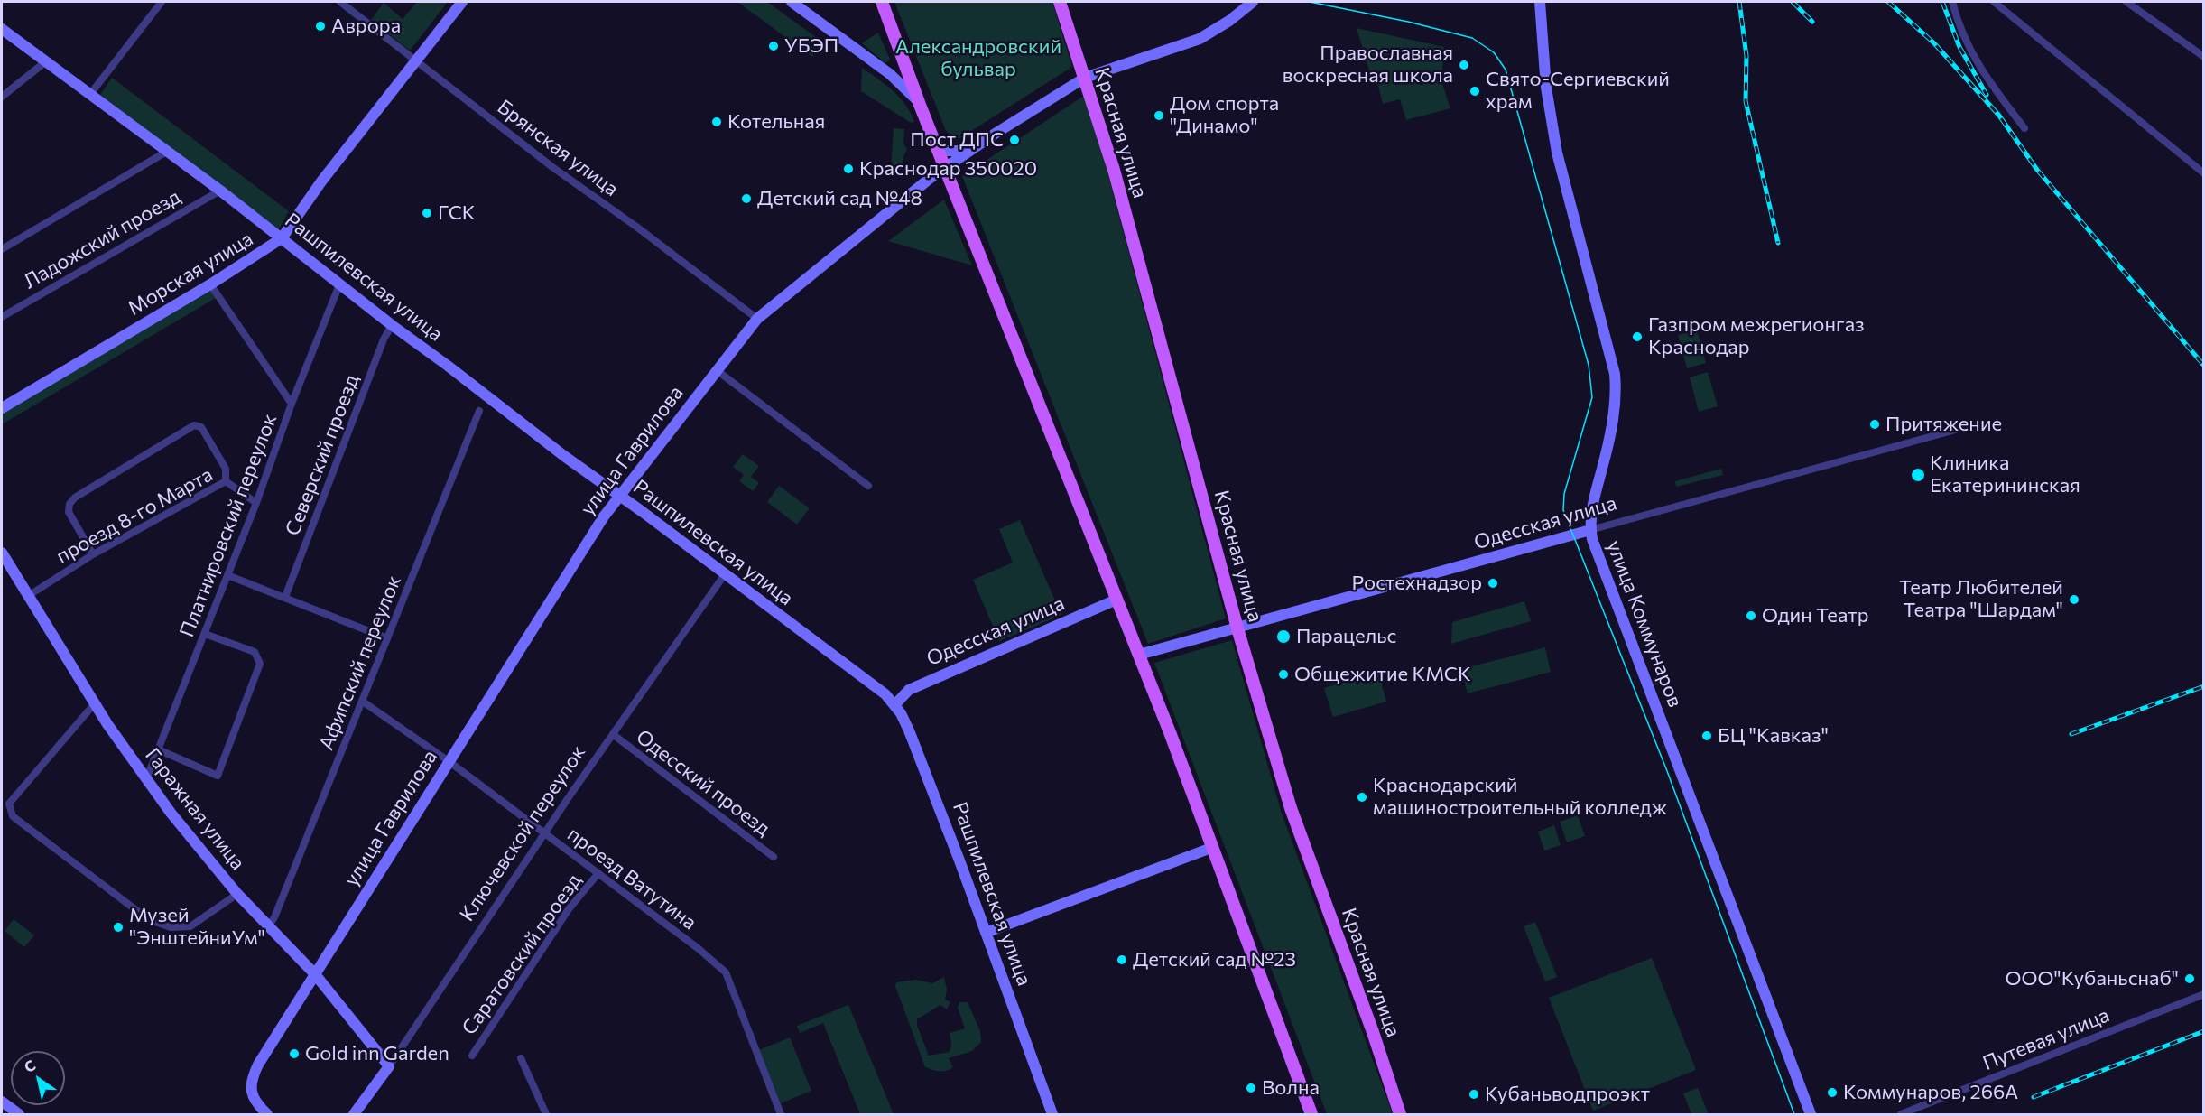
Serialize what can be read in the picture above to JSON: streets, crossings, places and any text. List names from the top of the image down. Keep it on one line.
{"streets":{"main road":["Красная улица"],"street":["Брянская улица","Ладожский проезд","Морская улица","Рашпилевская улица","улица Гаврилова","Северский проезд","проезд 8-го Марта","Одесская улица","Платнировский переулок","улица Коммунаров","Афипский переулок","Одесский проезд","Гаражная улица","Ключевской переулок","проезд Ватутина","Саратовский проезд","Путевая улица"]},"crossings":[["Красная улица","улица Гаврилова"],["Красная улица","Одесская улица"],["Брянская улица","Морская улица"],["Брянская улица","улица Гаврилова"],["Ладожский проезд","Рашпилевская улица"],["Морская улица","Рашпилевская улица"],["Рашпилевская улица","улица Гаврилова"],["Рашпилевская улица","Северский проезд"],["Рашпилевская улица","Одесская улица"],["Рашпилевская улица","Платнировский переулок"],["Рашпилевская улица","Ключевской переулок"],["улица Гаврилова","Гаражная улица"],["улица Гаврилова","проезд Ватутина"],["проезд 8-го Марта","Платнировский переулок"],["проезд 8-го Марта","Гаражная улица"],["Одесская улица","улица Коммунаров"],["Платнировский переулок","Гаражная улица"],["Афипский переулок","Гаражная улица"],["Афипский переулок","проезд Ватутина"],["Одесский проезд","Ключевской переулок"],["Гаражная улица","Ключевской переулок"],["Ключевской переулок","проезд Ватутина"],["проезд Ватутина","Саратовский проезд"]],"parks":["Александровский бульвар"],"places":["Аврора","УБЭП","Православная воскресная школа","Свято-Сергиевский храм","Дом спорта \"Динамо\"","Котельная","Пост ДПС","Краснодар 350020","Детский сад №48","ГСК","Газпром межрегионгаз Краснодар","Притяжение","Клиника Екатерининская","Ростехнадзор","Театр Любителей Театра \"Шардам\"","Один Театр","Парацельс","Общежитие КМСК","БЦ \"Кавказ\"","Краснодарский машиностроительный колледж","Музей \"ЭнштейниУм\"","Детский сад №23","ООО\"Кубаньснаб\"","Gold inn Garden","Волна","Коммунаров, 266А","Кубаньводпроэкт"],"north":"top left"}
